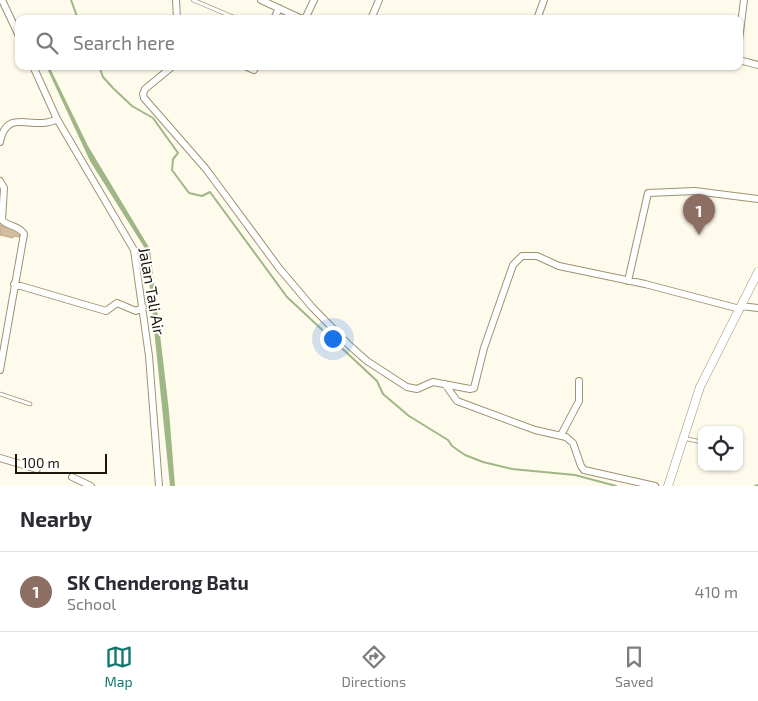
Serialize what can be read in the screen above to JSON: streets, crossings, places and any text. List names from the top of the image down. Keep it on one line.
{"streets":{"street":["Jalan Tali Air"]},"scale_bar":"100 m","page":{"search":"Search here","pins":"1","scale":"100 m","heading":"Nearby","list":[{"mark":"1","name":"SK Chenderong Batu","note":"School","value":"410 m"}],"nav":["Map","Directions","Saved"]}}
